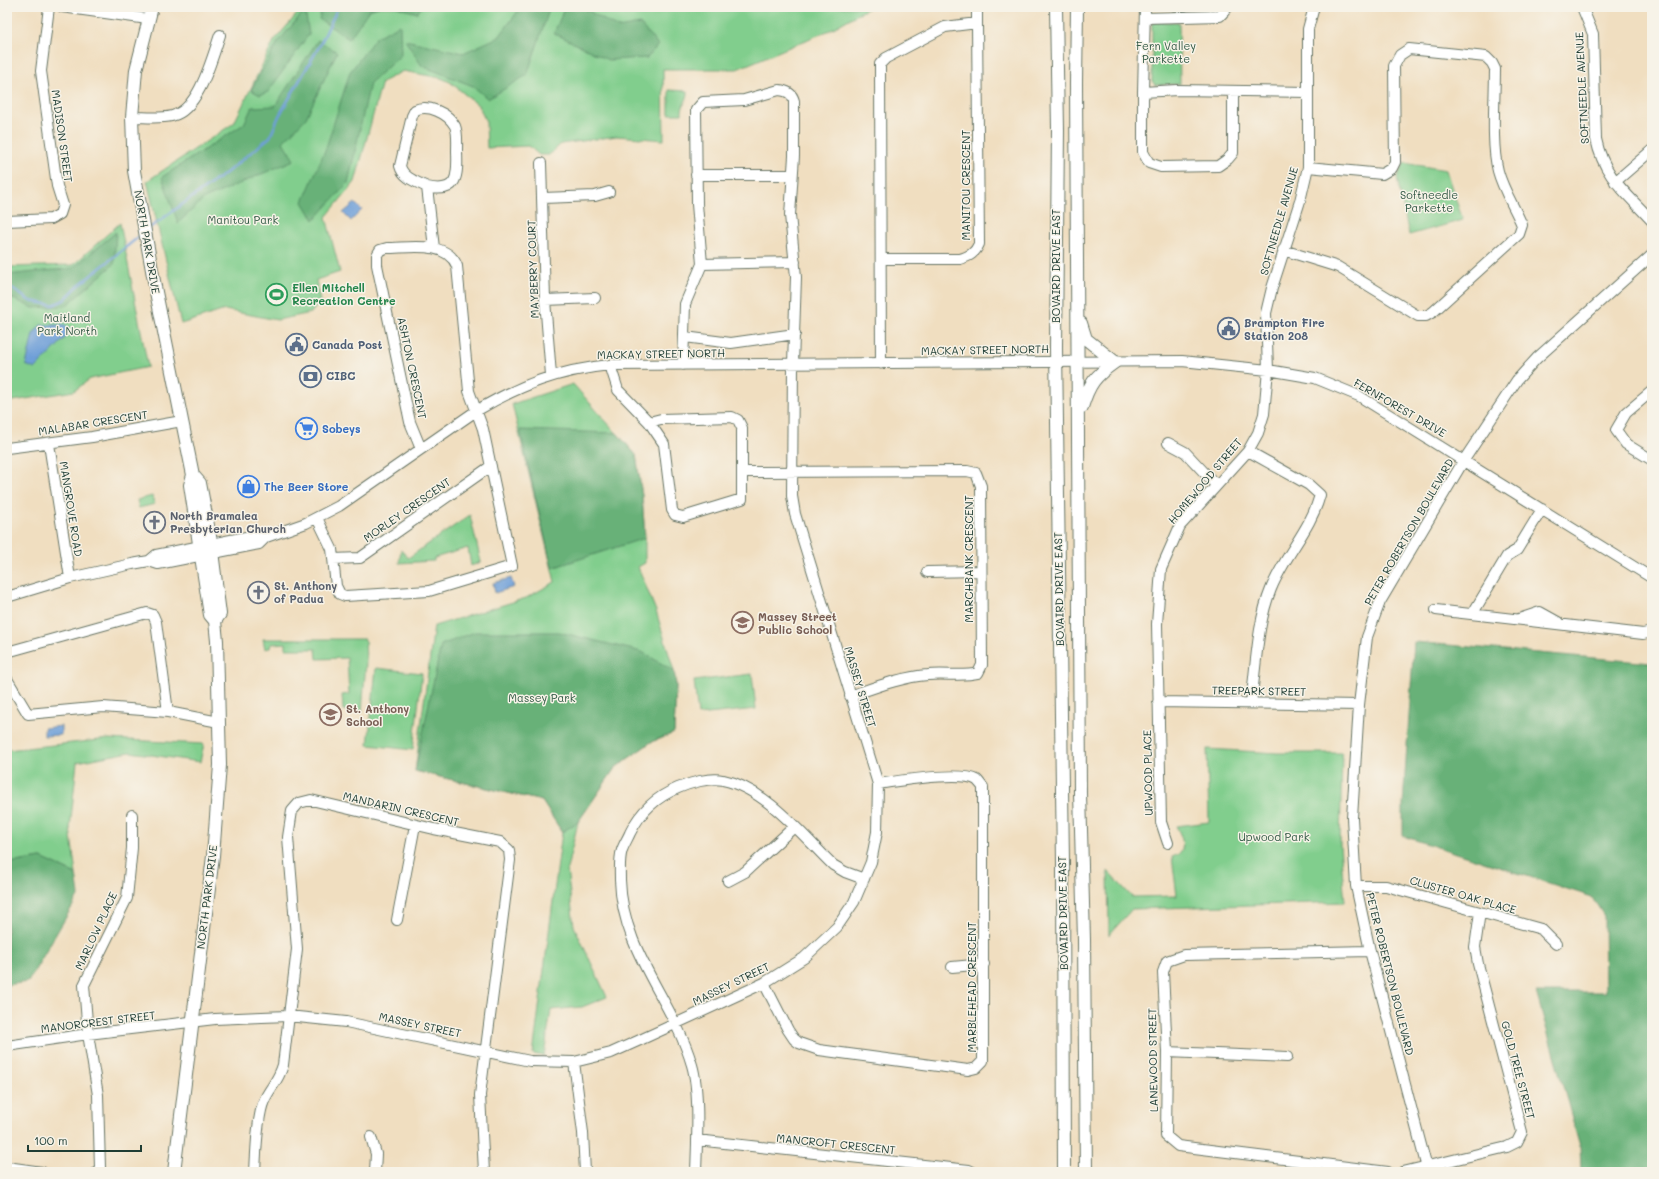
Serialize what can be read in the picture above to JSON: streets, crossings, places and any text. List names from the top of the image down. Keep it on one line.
{"streets":{"main road":["NORTH PARK DRIVE","BOVAIRD DRIVE EAST"],"street":["SOFTNEEDLE AVENUE","MADISON STREET","MANITOU CRESCENT","MAYBERRY COURT","MACKAY STREET NORTH","ASHTON CRESCENT","FERNFOREST DRIVE","MALABAR CRESCENT","HOMEWOOD STREET","MANGROVE ROAD","MORLEY CRESCENT","PETER ROBERTSON BOULEVARD","MARCHBANK CRESCENT","MASSEY STREET","TREEPARK STREET","UPWOOD PLACE","MANDARIN CRESCENT","CLUSTER OAK PLACE","MARLOW PLACE","MARBLEHEAD CRESCENT","MANORCREST STREET","LANEWOOD STREET","GOLD TREE STREET","MANCROFT CRESCENT"]},"crossings":[["SOFTNEEDLE AVENUE","FERNFOREST DRIVE"],["SOFTNEEDLE AVENUE","HOMEWOOD STREET"],["NORTH PARK DRIVE","MACKAY STREET NORTH"],["NORTH PARK DRIVE","MALABAR CRESCENT"],["NORTH PARK DRIVE","MASSEY STREET"],["NORTH PARK DRIVE","MANORCREST STREET"],["BOVAIRD DRIVE EAST","MACKAY STREET NORTH"],["BOVAIRD DRIVE EAST","FERNFOREST DRIVE"],["MAYBERRY COURT","MACKAY STREET NORTH"],["MACKAY STREET NORTH","ASHTON CRESCENT"],["MACKAY STREET NORTH","FERNFOREST DRIVE"],["MACKAY STREET NORTH","MANGROVE ROAD"],["MACKAY STREET NORTH","MASSEY STREET"],["FERNFOREST DRIVE","HOMEWOOD STREET"],["FERNFOREST DRIVE","PETER ROBERTSON BOULEVARD"],["MALABAR CRESCENT","MANGROVE ROAD"],["HOMEWOOD STREET","TREEPARK STREET"],["HOMEWOOD STREET","UPWOOD PLACE"],["PETER ROBERTSON BOULEVARD","TREEPARK STREET"],["PETER ROBERTSON BOULEVARD","CLUSTER OAK PLACE"],["PETER ROBERTSON BOULEVARD","LANEWOOD STREET"],["PETER ROBERTSON BOULEVARD","GOLD TREE STREET"],["MARCHBANK CRESCENT","MASSEY STREET"],["MASSEY STREET","MANDARIN CRESCENT"],["MASSEY STREET","MARBLEHEAD CRESCENT"],["MASSEY STREET","MANORCREST STREET"],["TREEPARK STREET","UPWOOD PLACE"],["CLUSTER OAK PLACE","GOLD TREE STREET"],["MARLOW PLACE","MANORCREST STREET"]],"parks":["Fern Valley Parkette","Softneedle Parkette","Manitou Park","Maitland Park North","Massey Park","Upwood Park"],"places":{"sports":["Ellen Mitchell Recreation Centre"],"public building":["Brampton Fire Station 208","Canada Post"],"bank":["CIBC"],"supermarket":["Sobeys"],"shop":["The Beer Store"],"church":["North Bramalea Presbyterian Church","St. Anthony of Padua"],"school or university":["Massey Street Public School","St. Anthony School"]},"scale_bar":"100 m"}
